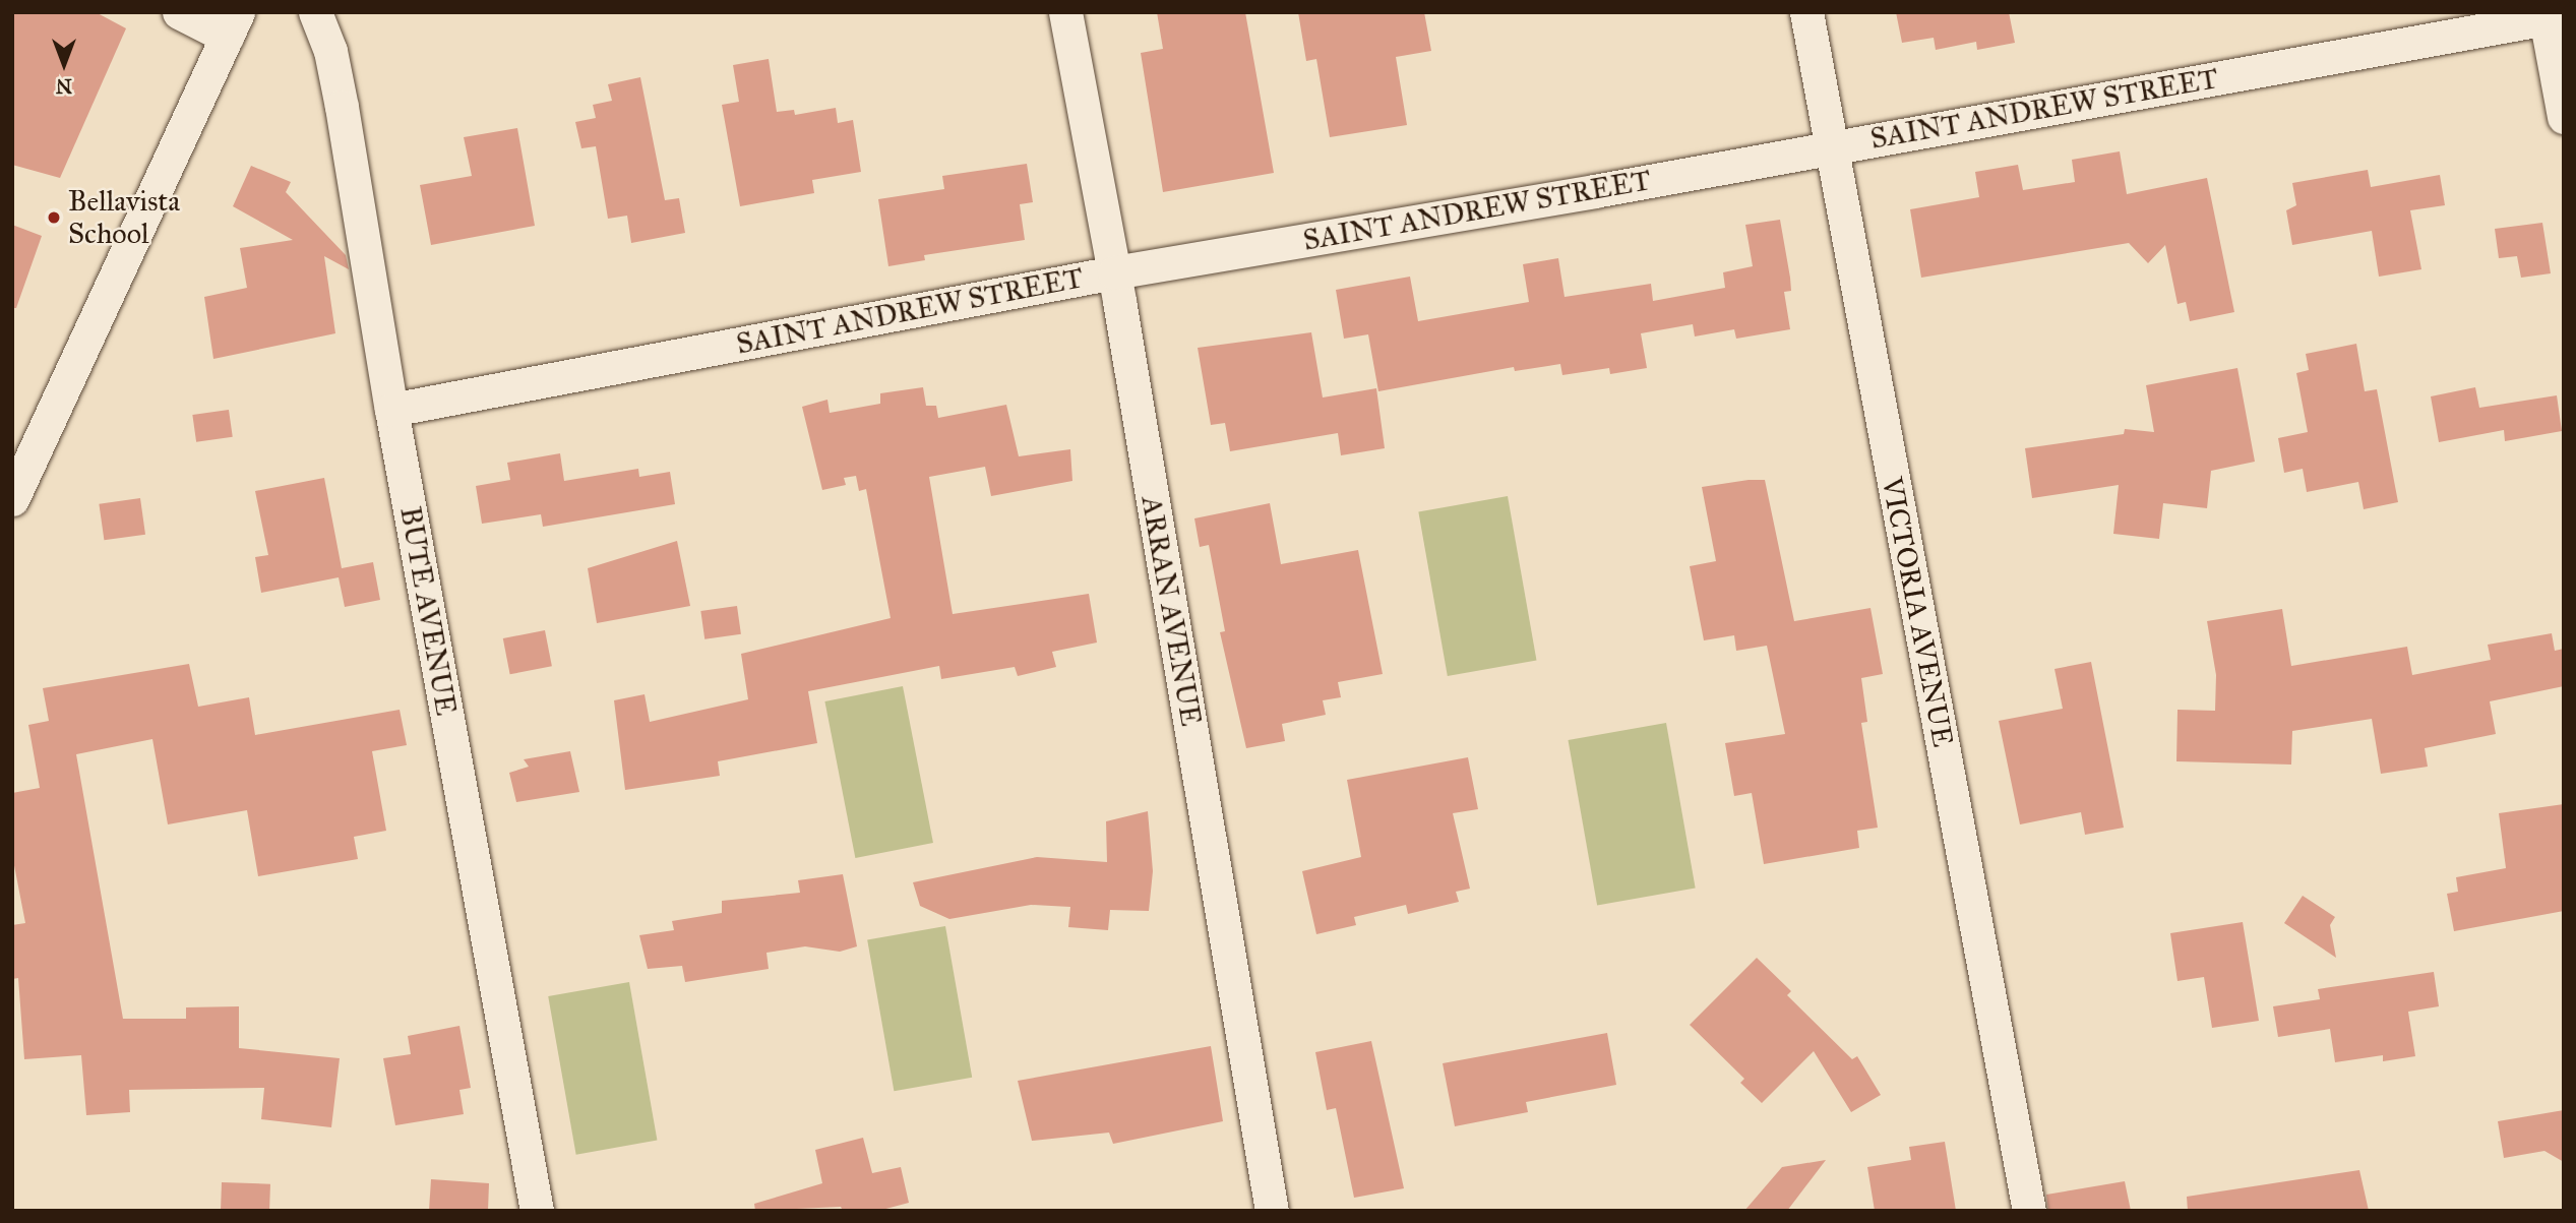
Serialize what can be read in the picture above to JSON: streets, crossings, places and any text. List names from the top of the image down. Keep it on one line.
{"streets":{"street":["SAINT ANDREW STREET","BUTE AVENUE","ARRAN AVENUE","VICTORIA AVENUE"]},"crossings":[["SAINT ANDREW STREET","BUTE AVENUE"],["SAINT ANDREW STREET","ARRAN AVENUE"],["SAINT ANDREW STREET","VICTORIA AVENUE"]],"places":["Bellavista School"],"north":"bottom"}
